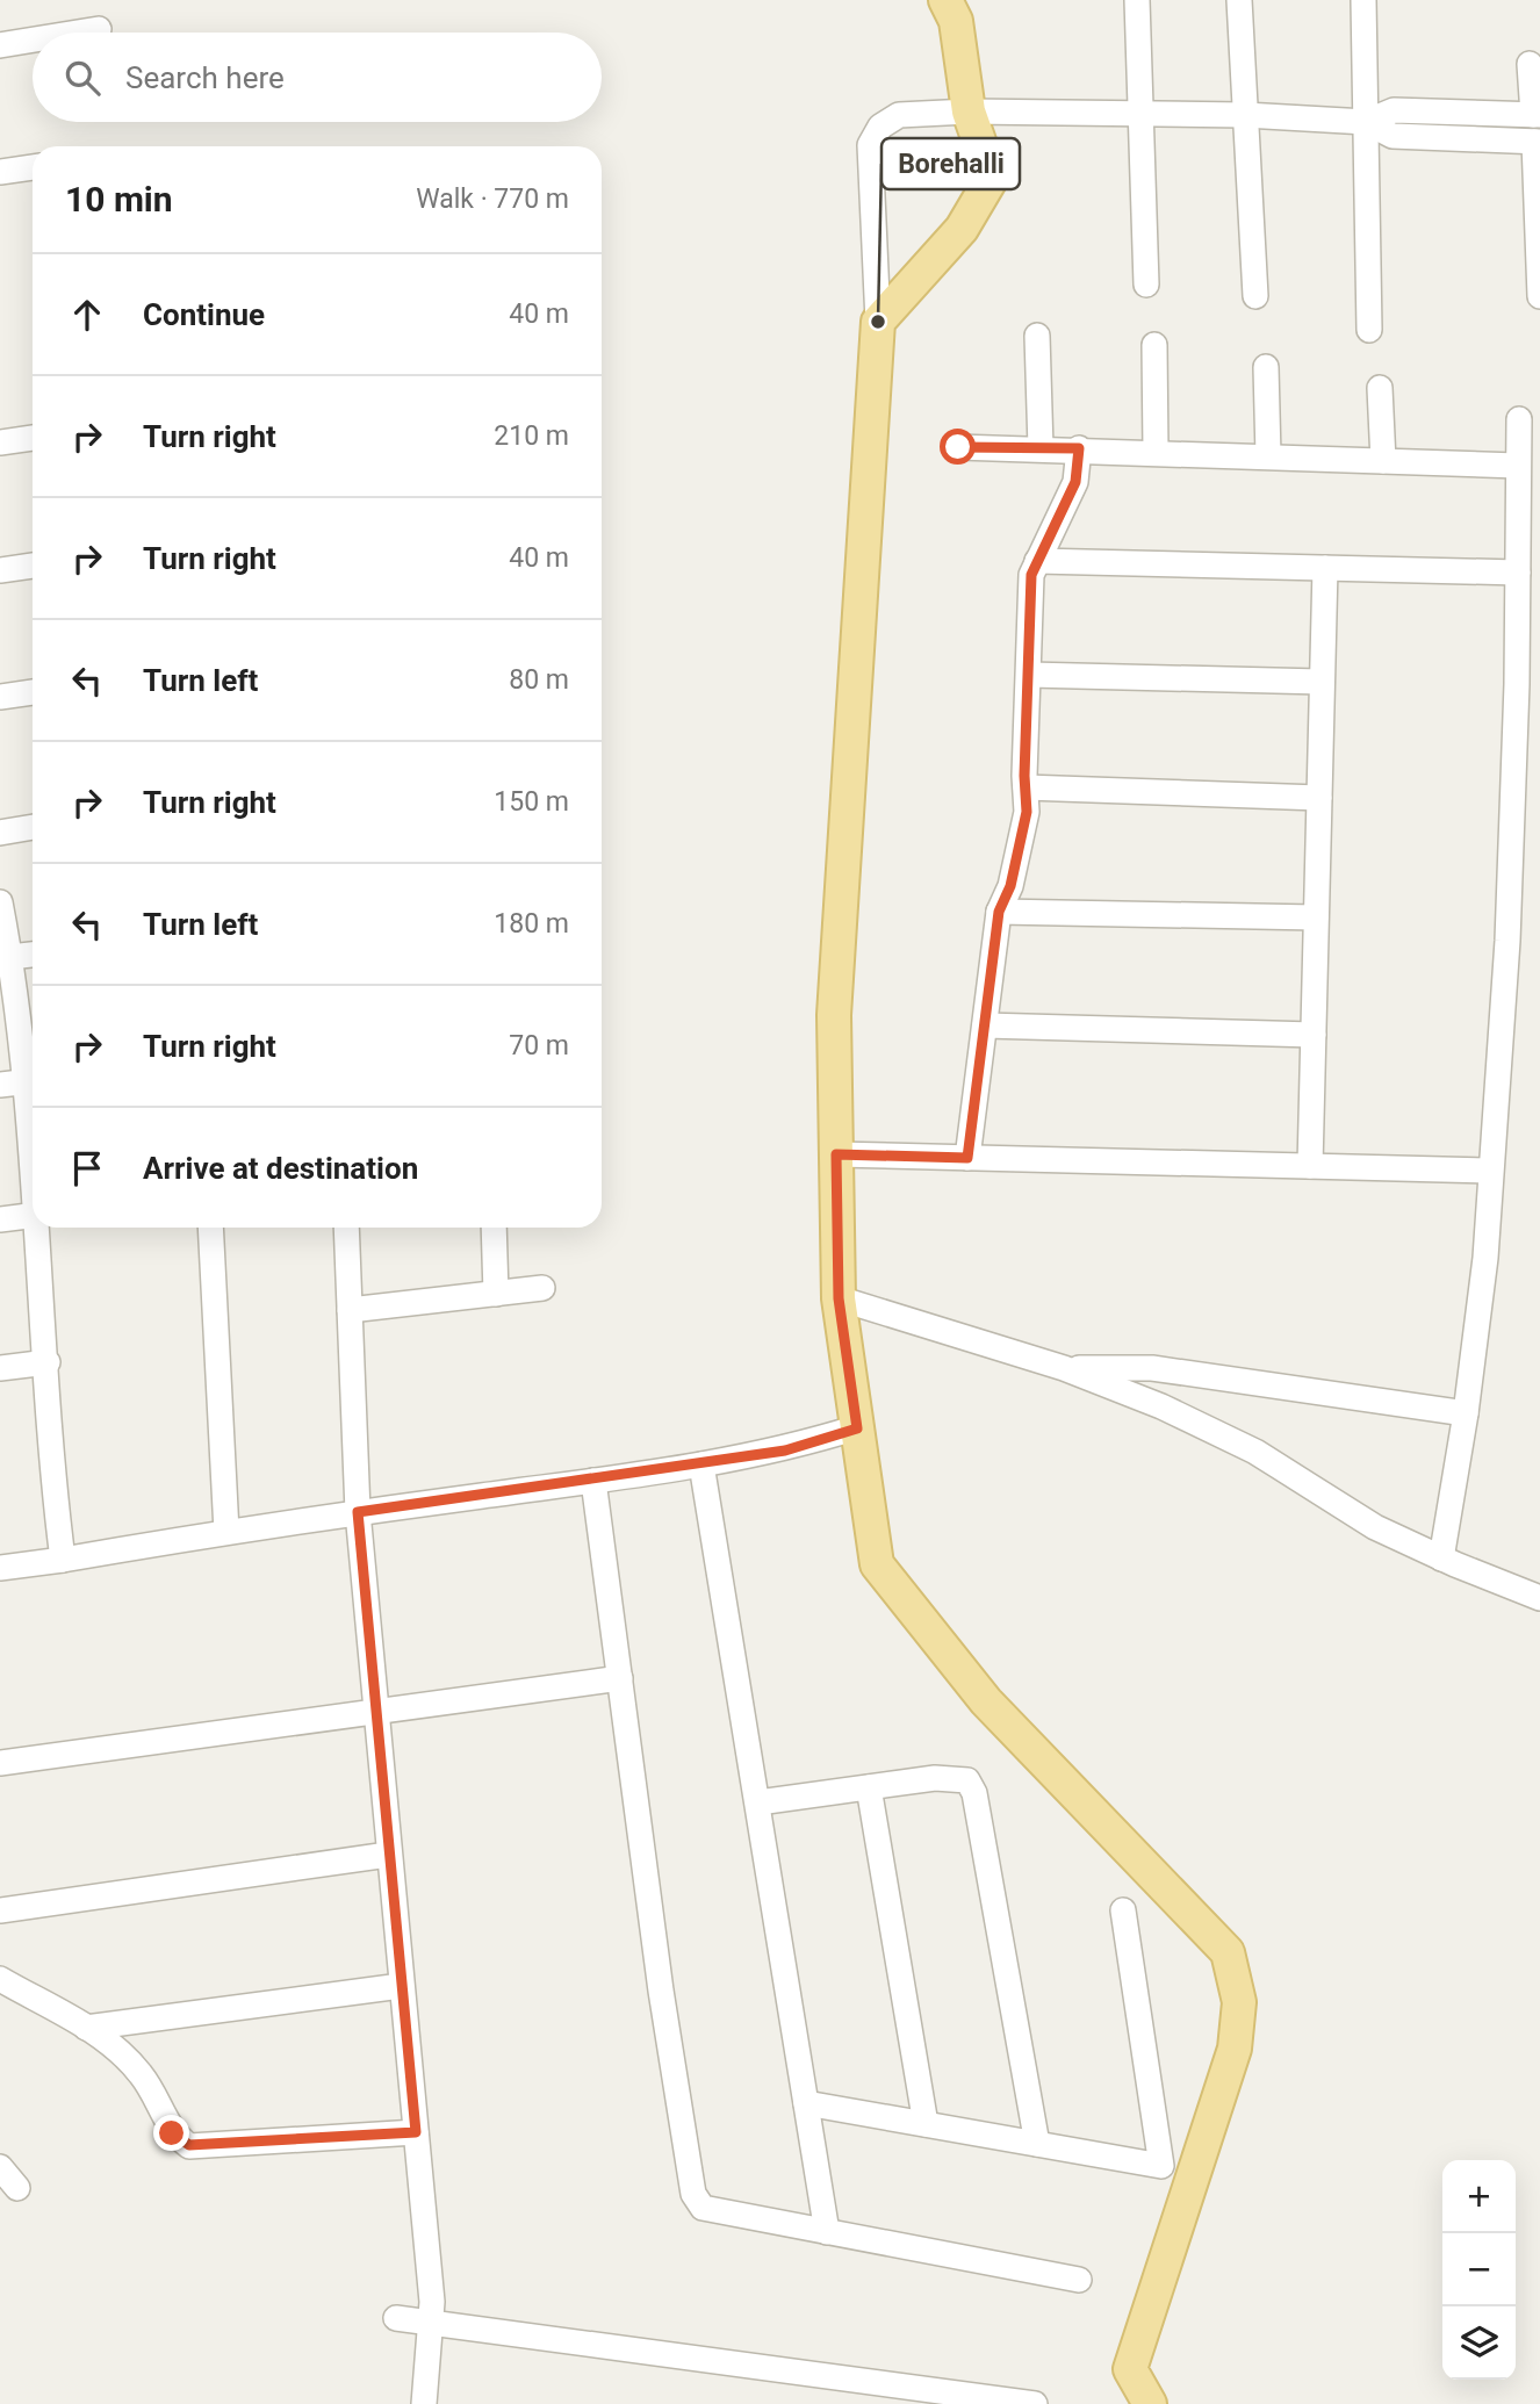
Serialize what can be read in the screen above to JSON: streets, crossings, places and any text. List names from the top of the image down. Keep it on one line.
{"places":["Borehalli"],"page":{"search":"Search here","heading":["10 min","Walk · 770 m"],"list":[["Continue","40 m"],["Turn right","210 m"],["Turn right","40 m"],["Turn left","80 m"],["Turn right","150 m"],["Turn left","180 m"],["Turn right","70 m"],"Arrive at destination"],"map_buttons":["+","−"]}}
